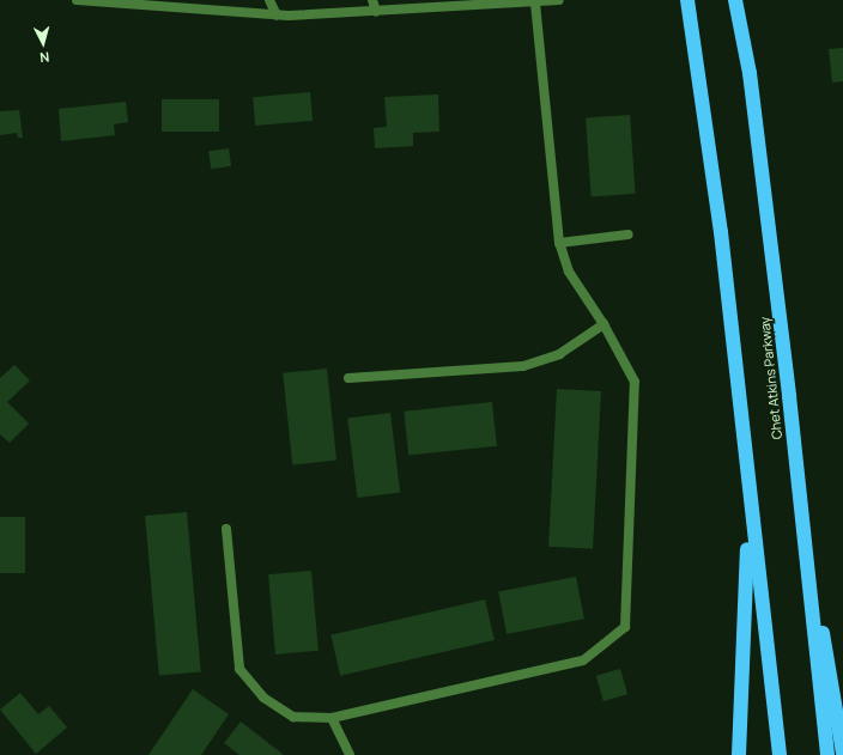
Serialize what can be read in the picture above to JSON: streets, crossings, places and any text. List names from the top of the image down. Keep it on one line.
{"streets":{"highway":["Chet Atkins Parkway"]},"north":"bottom"}
